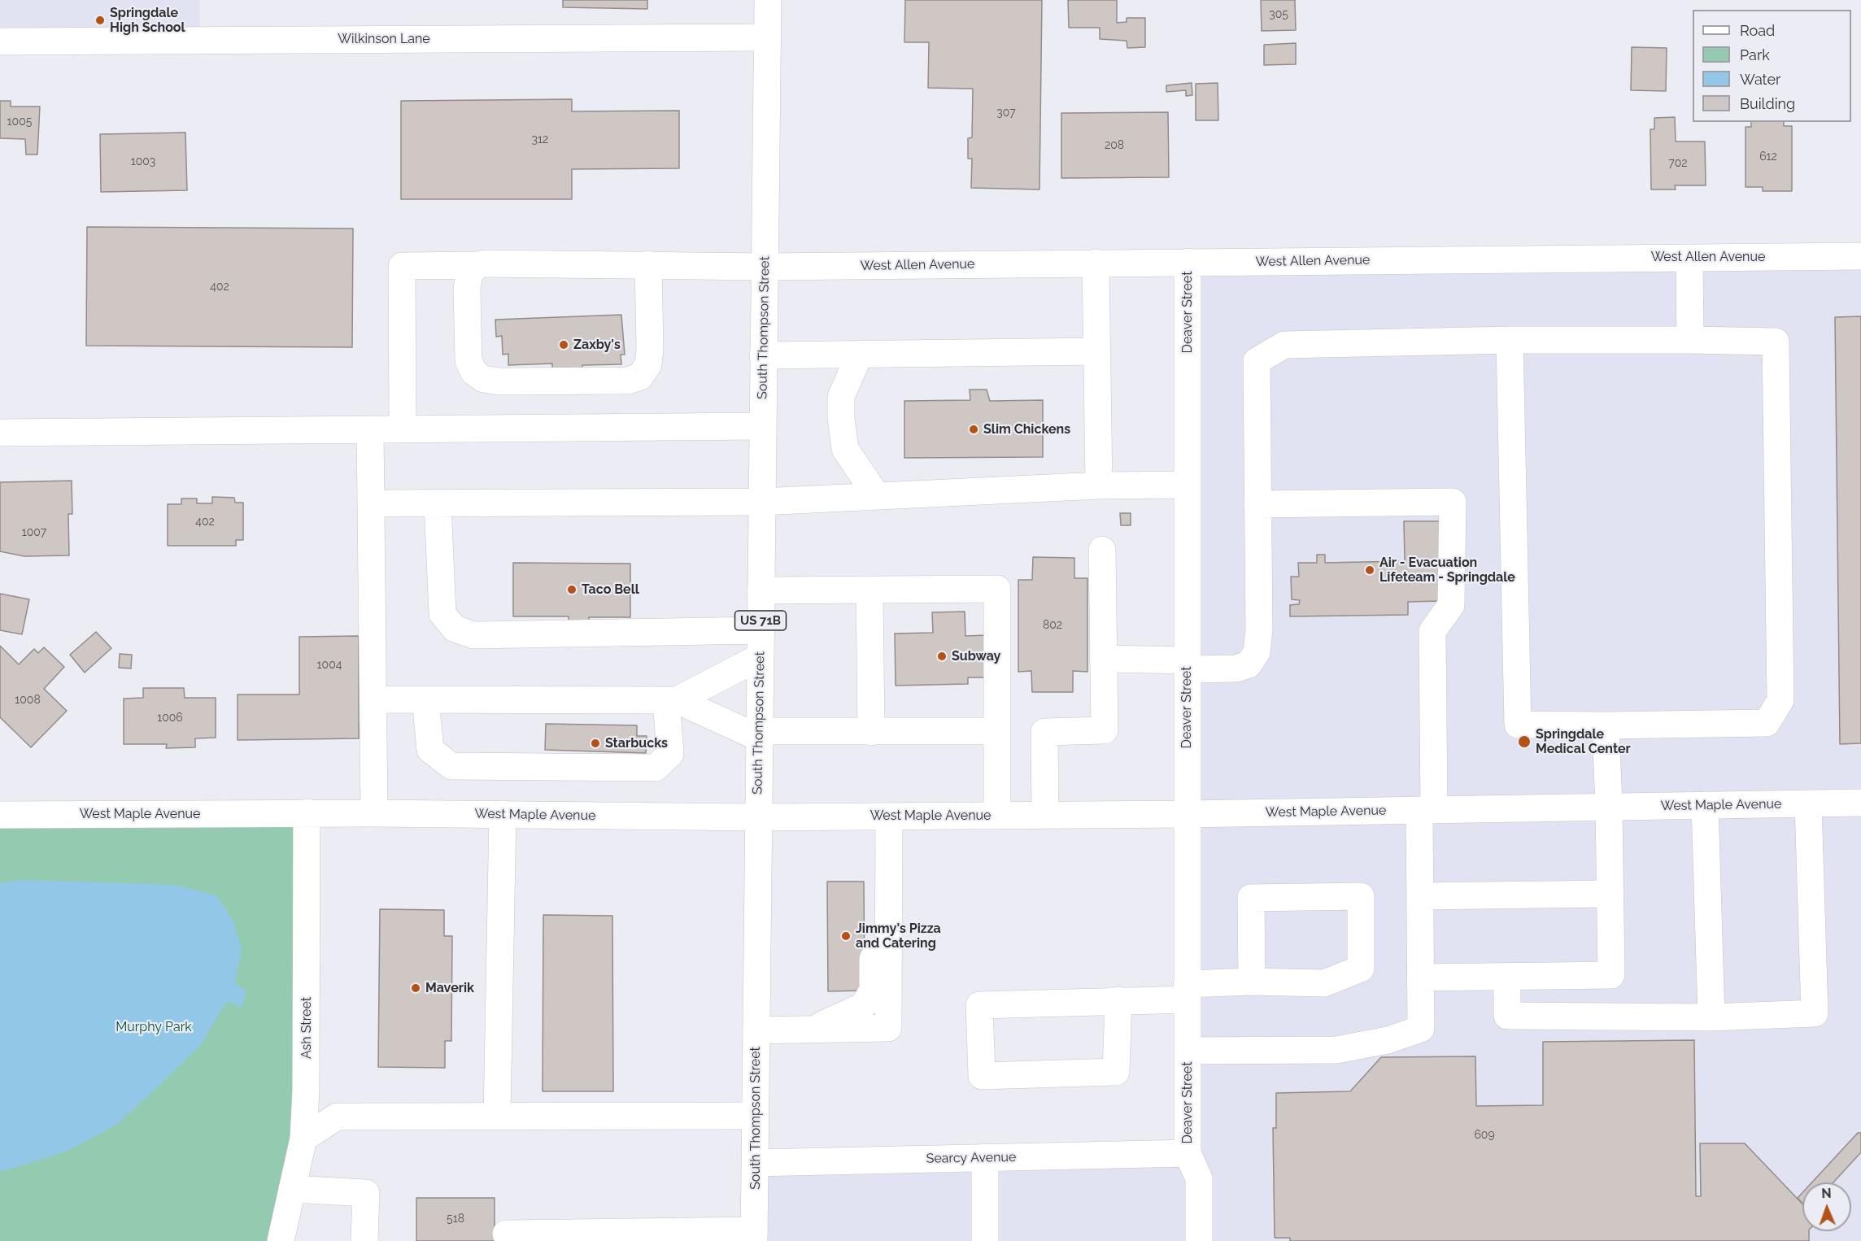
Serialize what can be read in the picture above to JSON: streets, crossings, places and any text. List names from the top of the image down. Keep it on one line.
{"streets":{"street":["Wilkinson Lane","West Allen Avenue","Deaver Street","South Thompson Street","US 71B","West Maple Avenue","Ash Street","Searcy Avenue"]},"crossings":[["Wilkinson Lane","South Thompson Street"],["West Allen Avenue","Deaver Street"],["West Allen Avenue","South Thompson Street"],["Deaver Street","West Maple Avenue"],["Deaver Street","Searcy Avenue"],["South Thompson Street","West Maple Avenue"],["South Thompson Street","Searcy Avenue"],["West Maple Avenue","Ash Street"]],"parks":["Murphy Park"],"places":["Springdale High School","Zaxby's","Slim Chickens","Air - Evacuation Lifeteam - Springdale","Taco Bell","Subway","Springdale Medical Center","Starbucks","Jimmy's Pizza and Catering","Maverik"],"house_numbers":["305","307","1005","312","208","612","1003","702","402","402","1007","802","1004","1008","1006","609","518"],"legend":["Road","Park","Water","Building"],"north":"top"}
